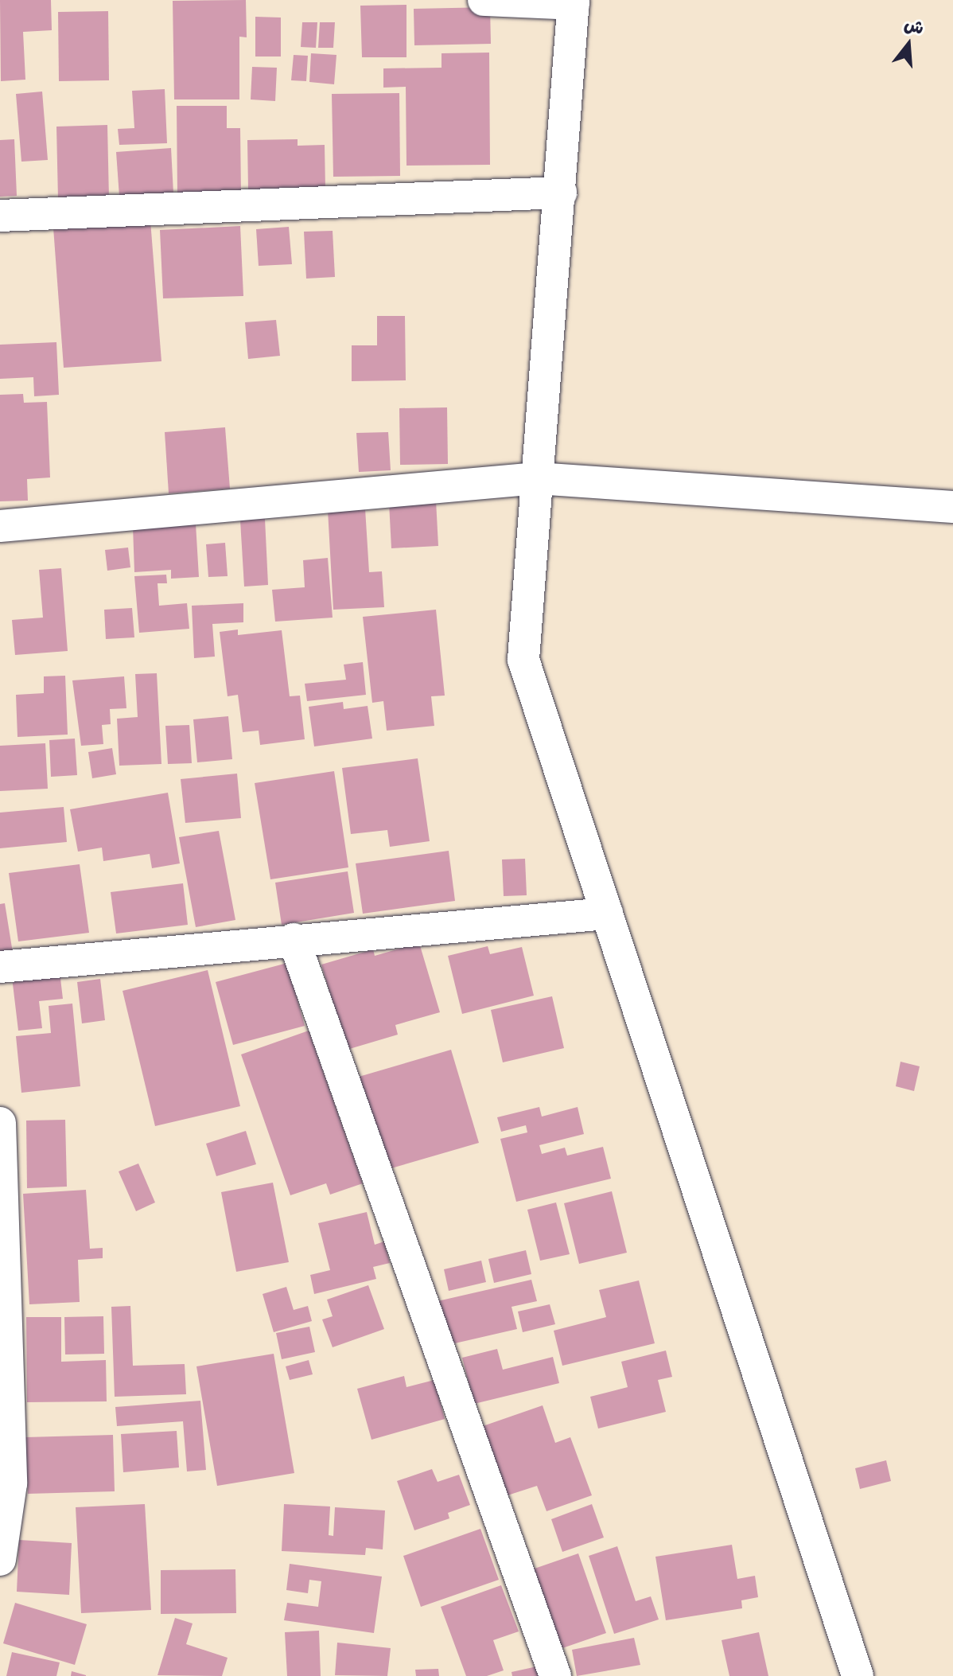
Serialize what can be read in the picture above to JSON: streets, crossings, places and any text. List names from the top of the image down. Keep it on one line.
{"north":"top"}
